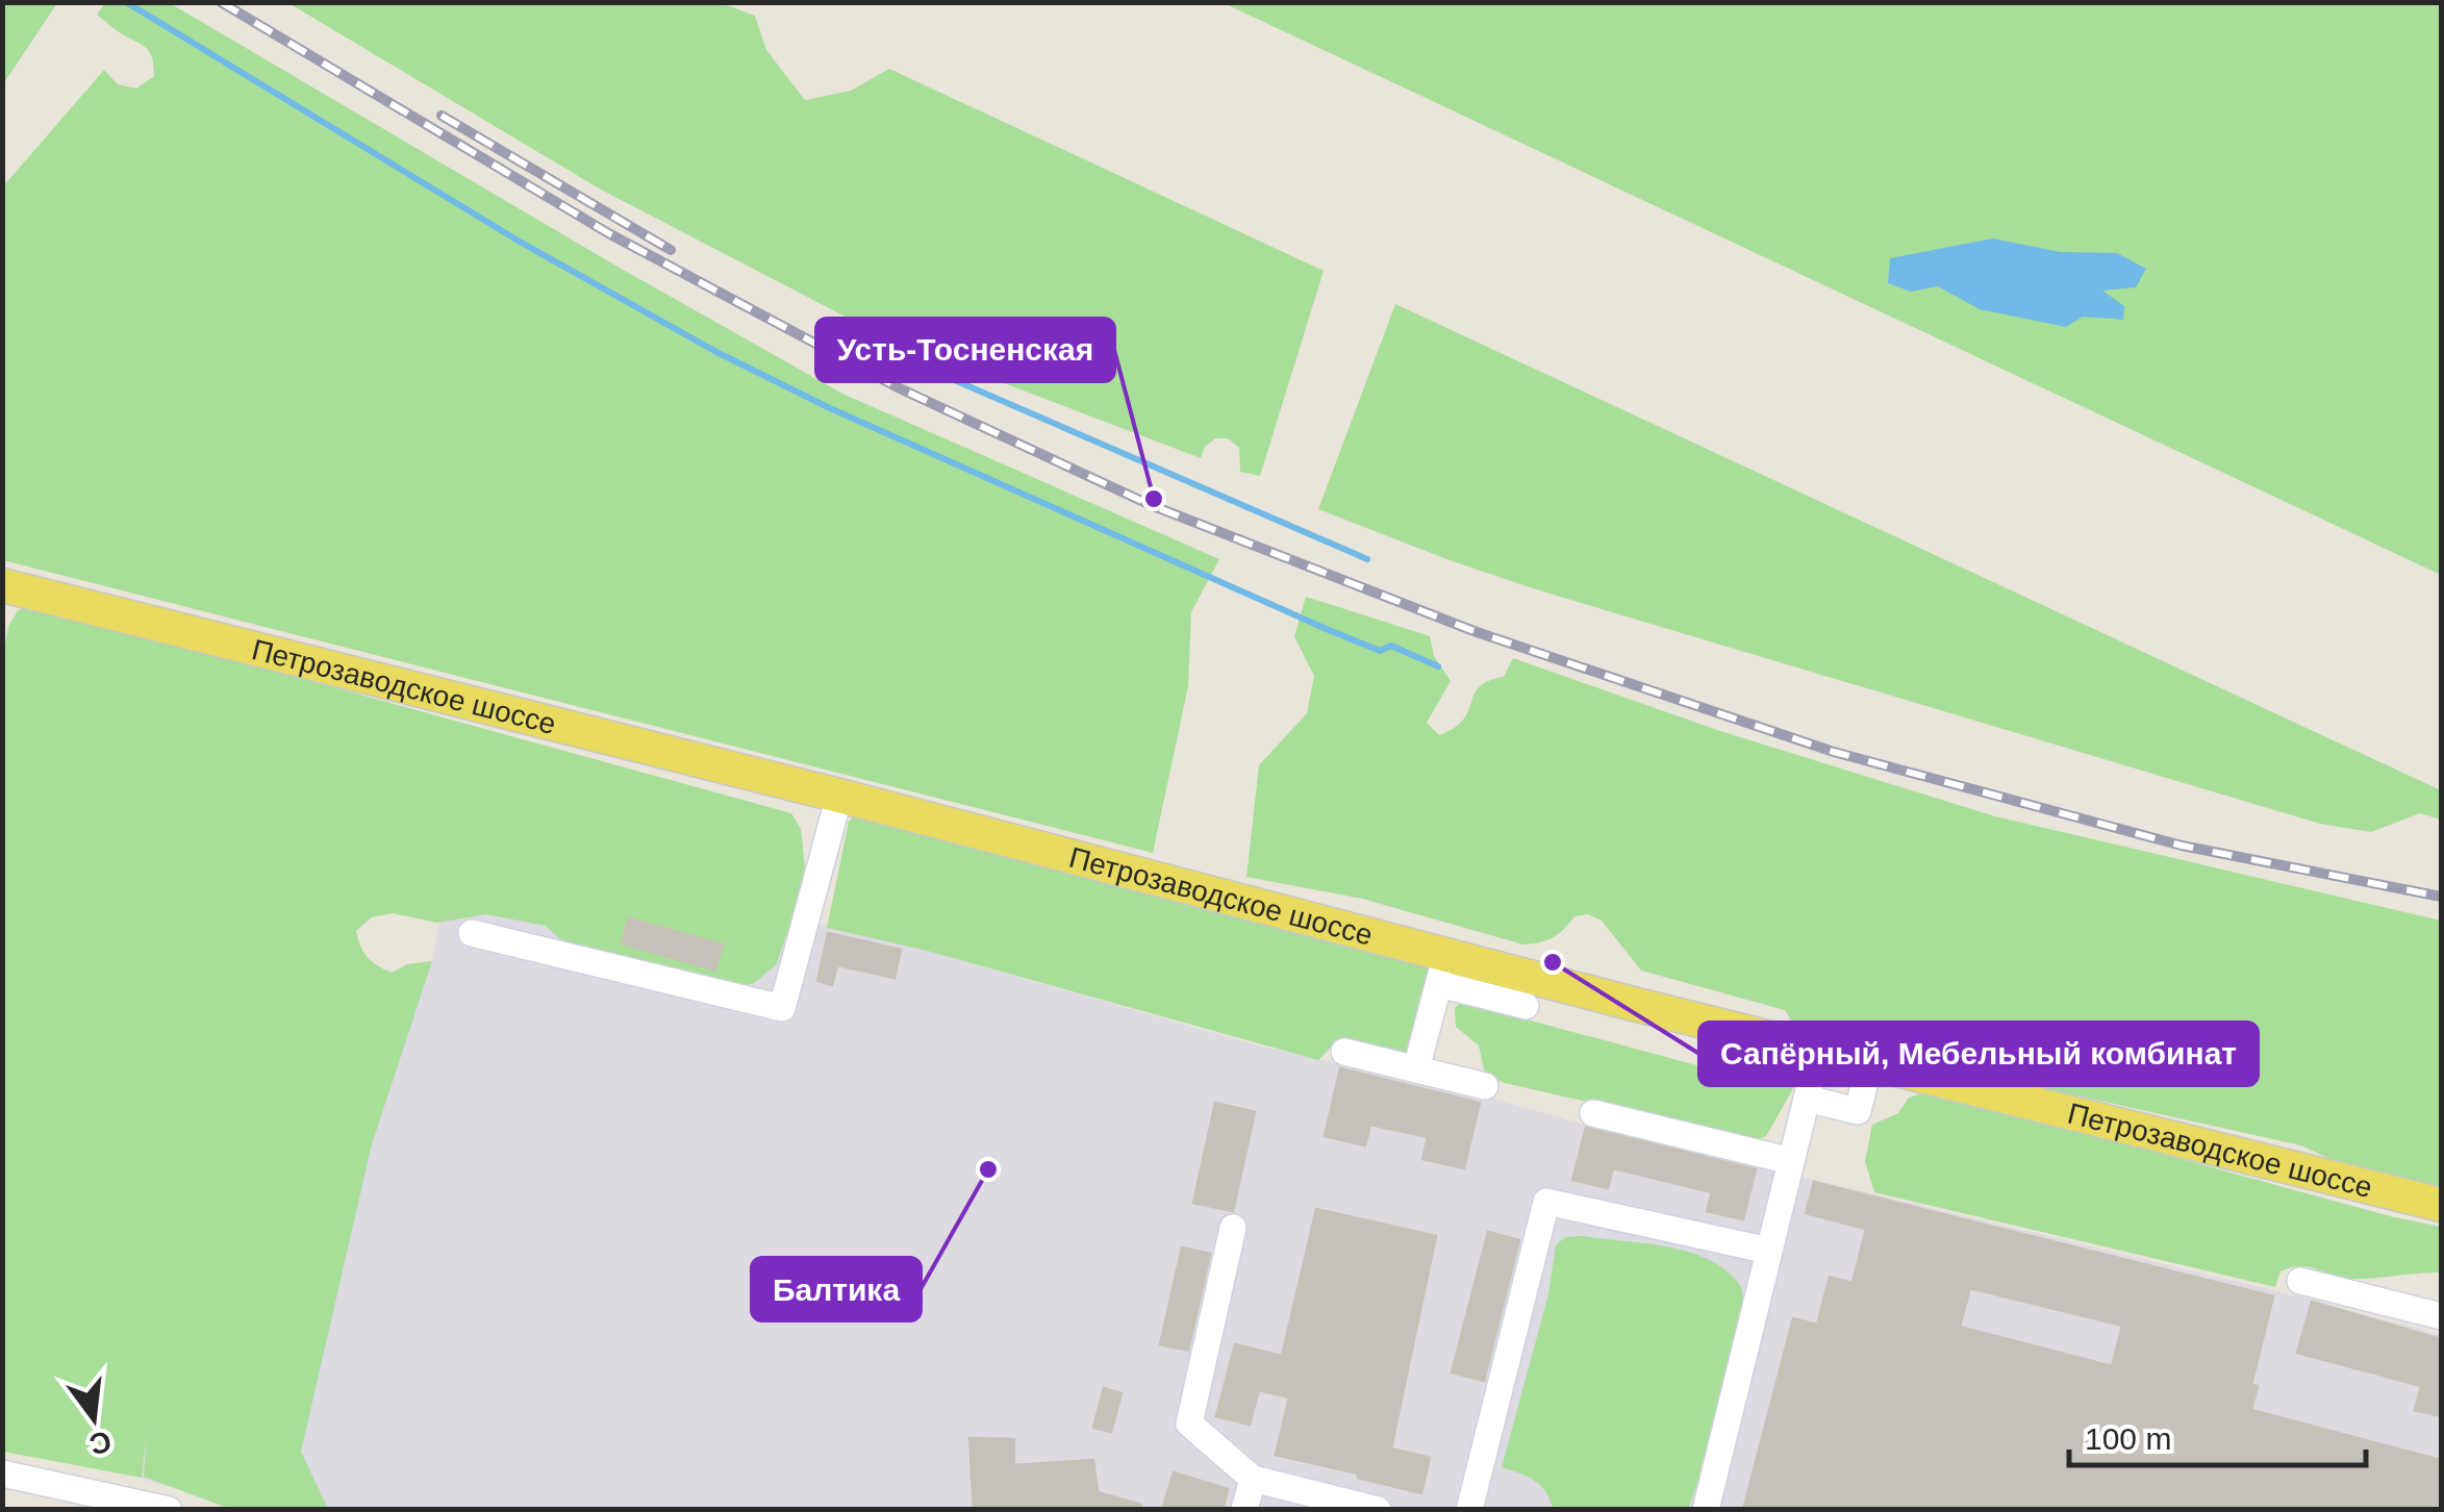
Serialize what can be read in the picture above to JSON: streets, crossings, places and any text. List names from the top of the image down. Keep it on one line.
{"streets":{"main road":["Петрозаводское шоссе"]},"places":["Усть-Тосненская","Сапёрный, Мебельный комбинат","Балтика"],"scale_bar":"100 m","north":"bottom"}
